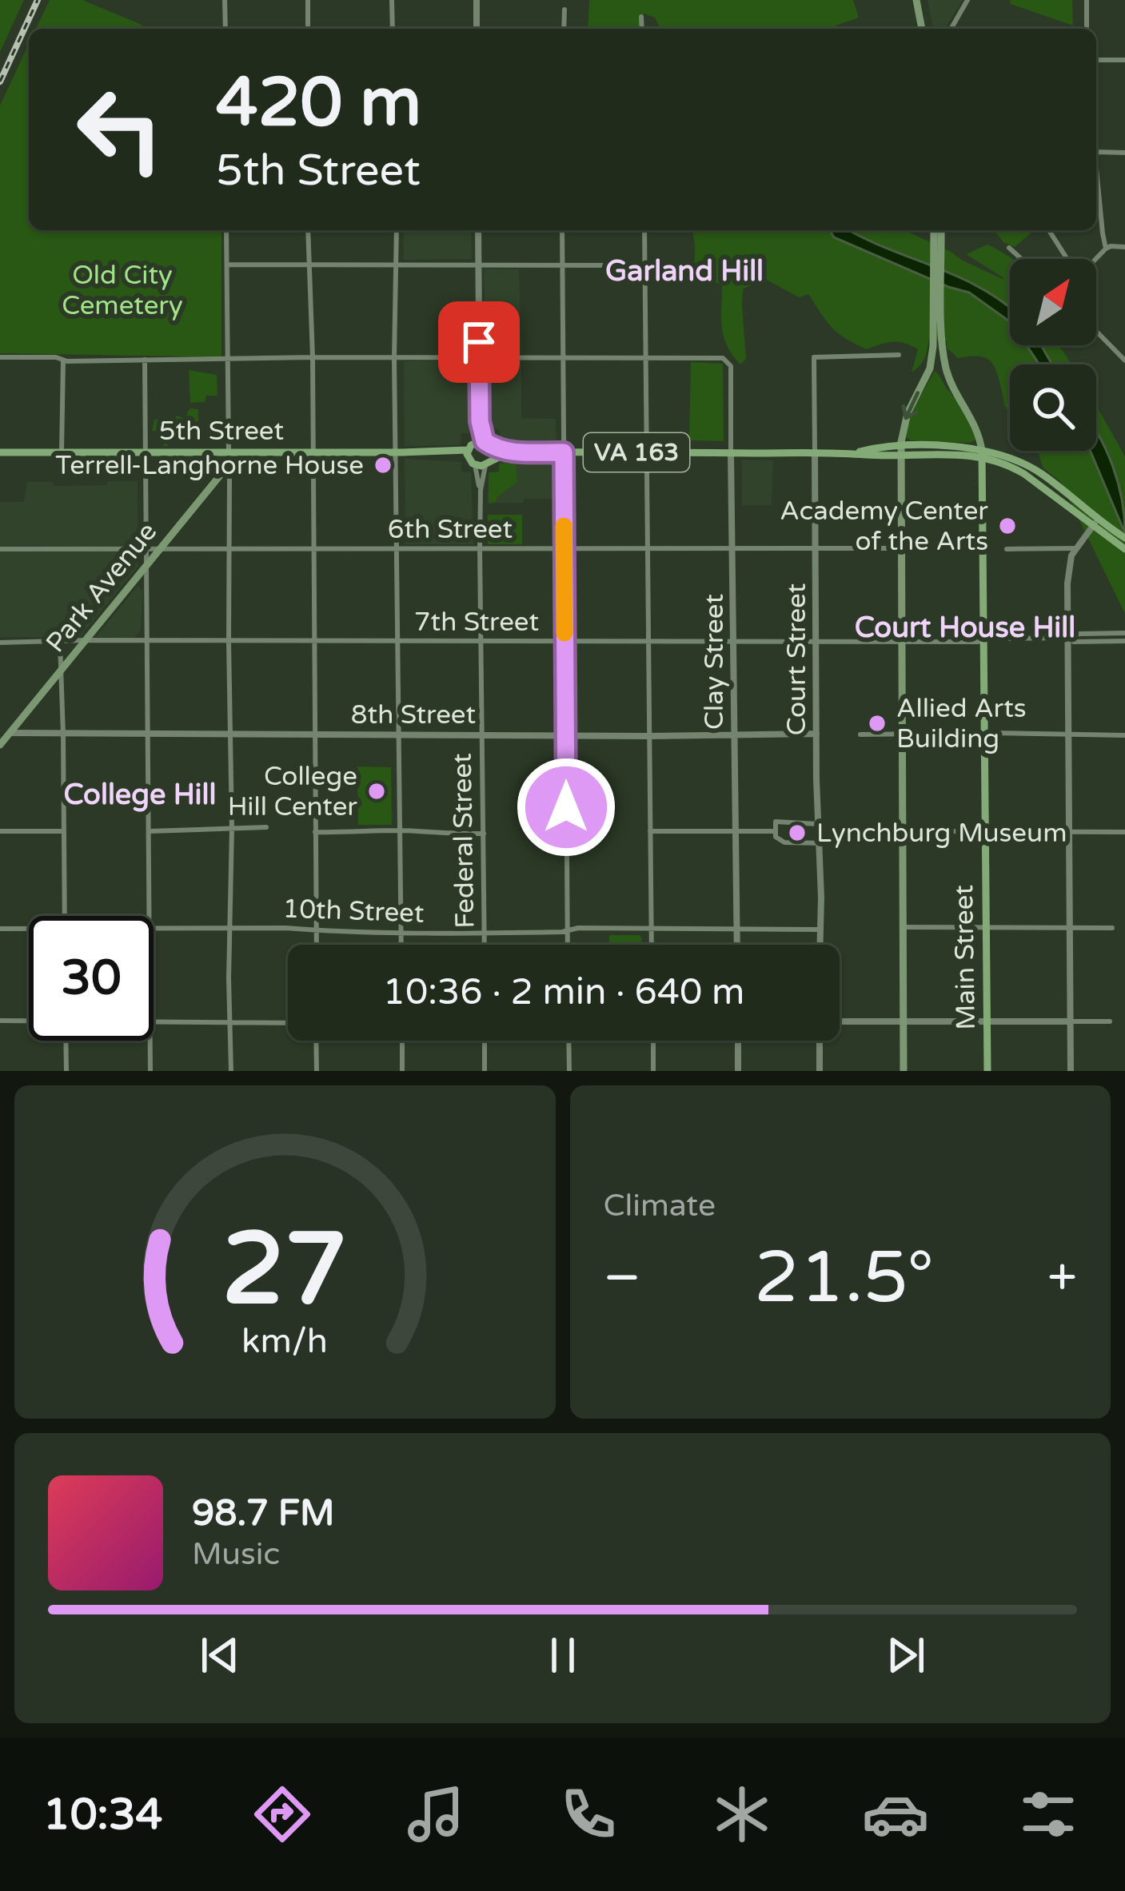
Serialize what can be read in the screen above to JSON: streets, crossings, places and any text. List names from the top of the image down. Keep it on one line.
{"streets":{"main road":["5th Street","VA 163","Park Avenue","Main Street"],"street":["6th Street","7th Street","Court Street","Clay Street","8th Street","Federal Street","10th Street"]},"crossings":[["5th Street","VA 163"],["5th Street","Federal Street"],["VA 163","Court Street"],["VA 163","Clay Street"],["VA 163","Federal Street"],["6th Street","Park Avenue"],["6th Street","Court Street"],["6th Street","Clay Street"],["6th Street","Federal Street"],["Park Avenue","7th Street"],["Park Avenue","8th Street"],["7th Street","Court Street"],["7th Street","Clay Street"],["7th Street","Federal Street"],["7th Street","Main Street"],["Court Street","8th Street"],["Court Street","10th Street"],["Clay Street","8th Street"],["Clay Street","10th Street"],["8th Street","Federal Street"],["Federal Street","10th Street"]],"districts":["Garland Hill","Court House Hill","College Hill"],"parks":["Old City Cemetery"],"places":["Terrell-Langhorne House","Academy Center of the Arts","Allied Arts Building","College Hill Center","Lynchburg Museum"],"north":"top right","page":{"turn":["420 m","5th Street"],"limit":"30","trip":"10:36 · 2 min · 640 m","tile":"Climate","heat":["−","21.5°","+"],"song":["98.7 FM","Music"],"tabs":"10:34","gauge":["27","km/h"]}}
